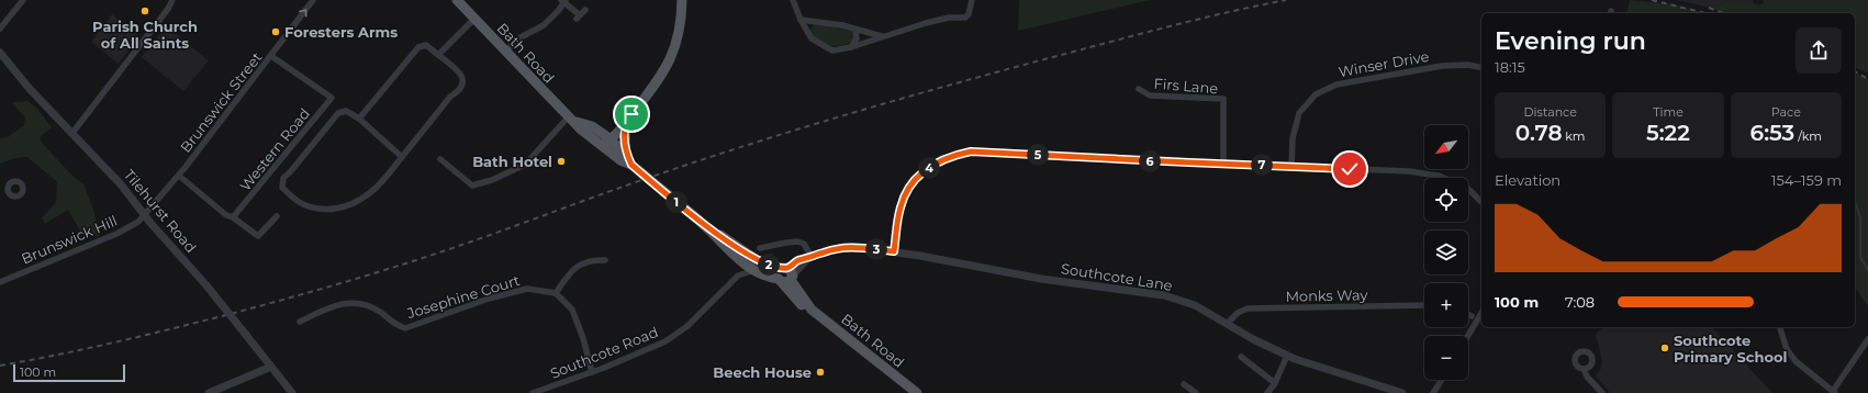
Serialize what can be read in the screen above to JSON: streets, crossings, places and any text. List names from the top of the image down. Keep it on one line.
{"streets":{"main road":["Bath Road"],"street":["Winser Drive","Firs Lane","Brunswick Street","Western Road","Tilehurst Road","Brunswick Hill","Southcote Lane","Monks Way","Josephine Court","Southcote Road"]},"crossings":[["Bath Road","Southcote Lane"],["Bath Road","Southcote Road"],["Brunswick Street","Western Road"],["Brunswick Street","Tilehurst Road"],["Brunswick Street","Brunswick Hill"],["Tilehurst Road","Brunswick Hill"],["Southcote Lane","Monks Way"]],"places":["Parish Church of All Saints","Foresters Arms","Bath Hotel","Southcote Primary School","Beech House"],"scale_bar":"100 m","north":"bottom left","page":{"heading":["Evening run","18:15"],"stats":[["Distance","0.78 km"],["Time","5:22"],["Pace","6:53 /km"]],"map_buttons":["+","−"],"pins":["5","6","7","4","1","3","2"],"chart":["Elevation","154–159 m"],"list":[{"name":"100 m","note":"7:08"}],"scale":"100 m"}}
